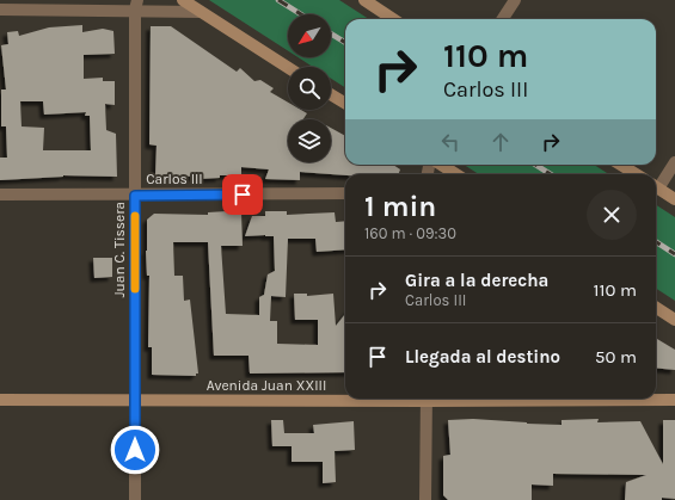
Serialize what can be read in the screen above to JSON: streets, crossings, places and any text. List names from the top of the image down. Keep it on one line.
{"streets":{"main road":["Avenida Juan XXIII"],"street":["Carlos III","Juan C. Tissera"]},"crossings":[["Carlos III","Juan C. Tissera"],["Juan C. Tissera","Avenida Juan XXIII"]],"north":"bottom left","page":{"turn":["110 m","Carlos III"],"heading":["1 min","160 m · 09:30"],"list":[{"name":"Gira a la derecha","note":"Carlos III","value":"110 m"},{"name":"Llegada al destino","value":"50 m"}]}}
